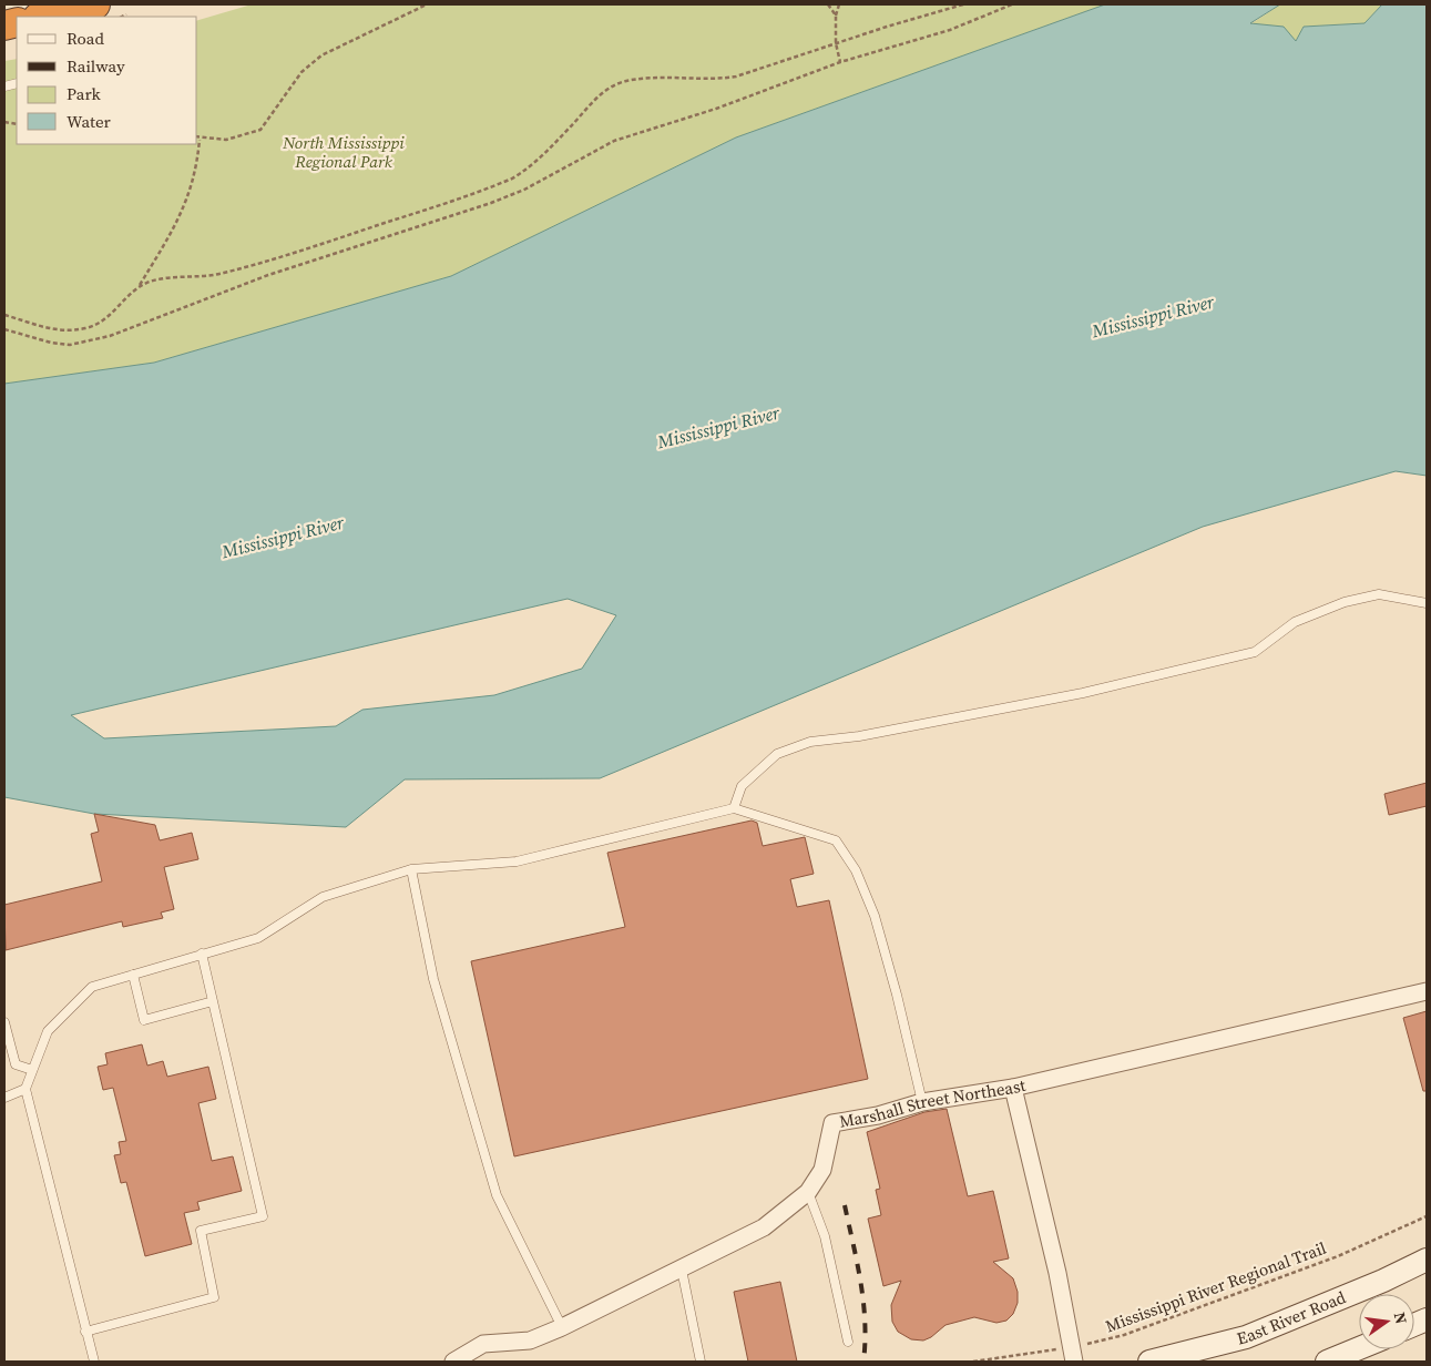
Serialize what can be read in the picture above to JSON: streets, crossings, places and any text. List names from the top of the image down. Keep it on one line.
{"streets":{"street":["Marshall Street Northeast","East River Road"],"path":["Mississippi River Regional Trail"]},"water":["Mississippi River"],"parks":["North Mississippi Regional Park"],"legend":["Road","Railway","Park","Water"],"north":"right"}
